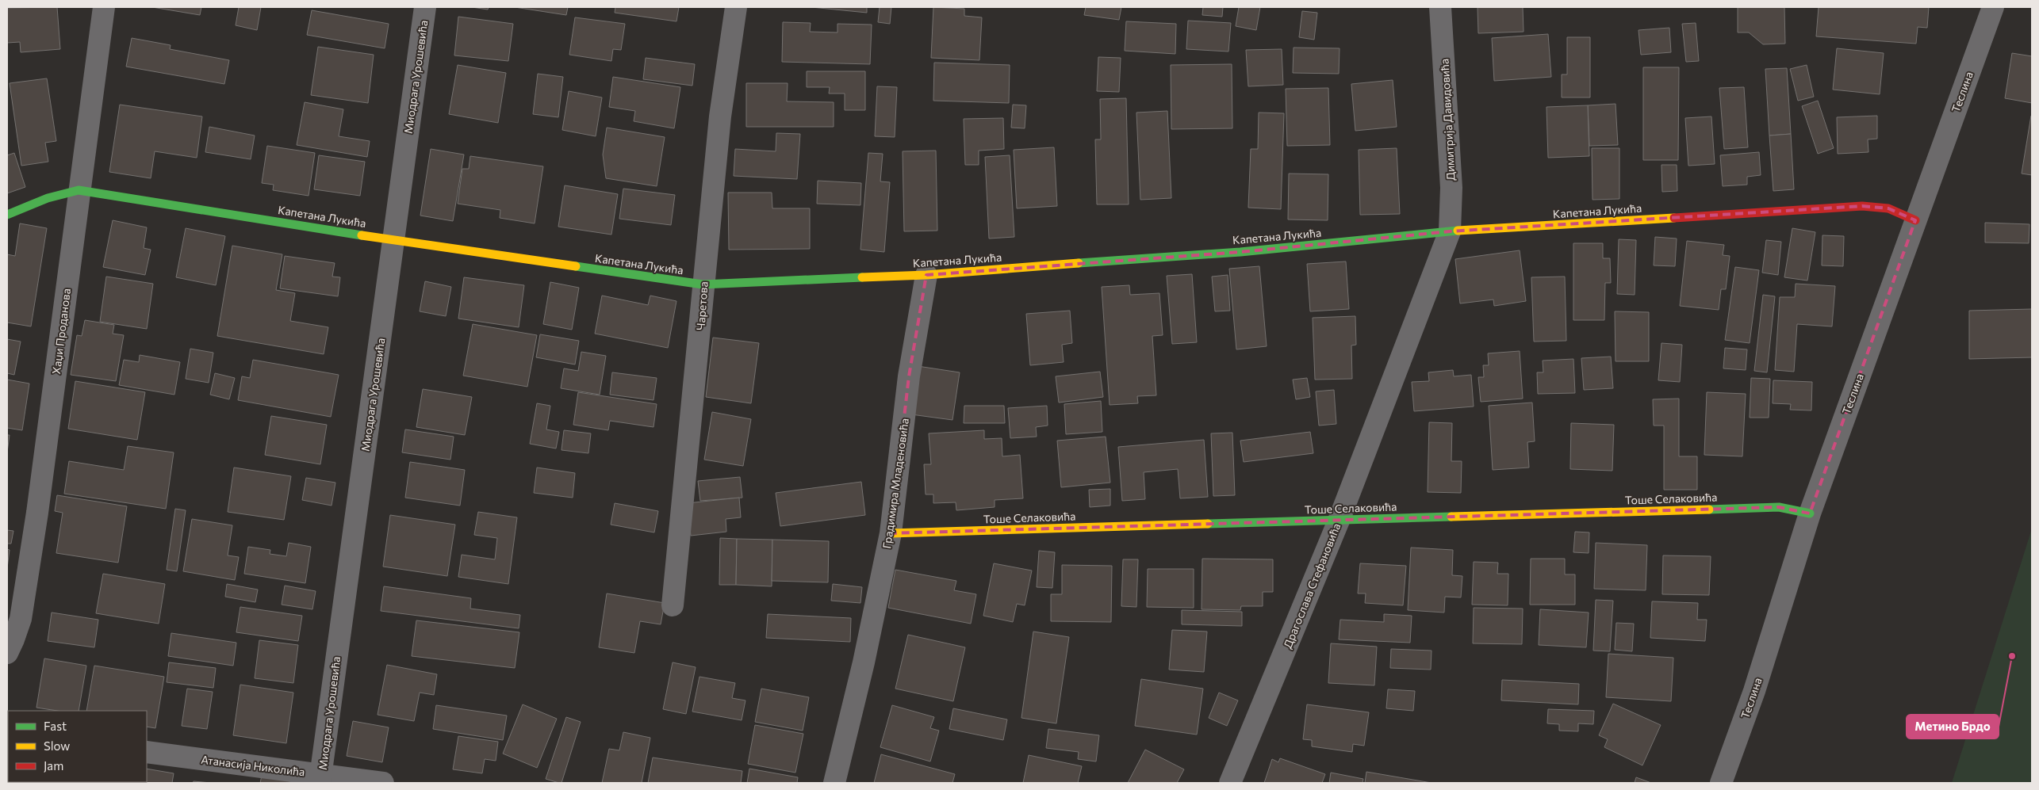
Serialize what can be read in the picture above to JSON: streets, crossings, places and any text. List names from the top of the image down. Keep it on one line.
{"streets":{"street":["Миодрага Урошевића","Теслина","Димитрија Давидовића","Капетана Лукића","Чаретова","Хаџи Проданова","Градимира Младеновића","Тоше Селаковића","Драгослава Стефановића","Атанасија Николића"]},"crossings":[["Миодрага Урошевића","Капетана Лукића"],["Миодрага Урошевића","Атанасија Николића"],["Теслина","Капетана Лукића"],["Теслина","Тоше Селаковића"],["Димитрија Давидовића","Капетана Лукића"],["Димитрија Давидовића","Драгослава Стефановића"],["Капетана Лукића","Чаретова"],["Капетана Лукића","Хаџи Проданова"],["Капетана Лукића","Градимира Младеновића"],["Капетана Лукића","Драгослава Стефановића"],["Градимира Младеновића","Тоше Селаковића"],["Тоше Селаковића","Драгослава Стефановића"]],"places":["Метино Брдо"],"legend":["Fast","Slow","Jam"]}
